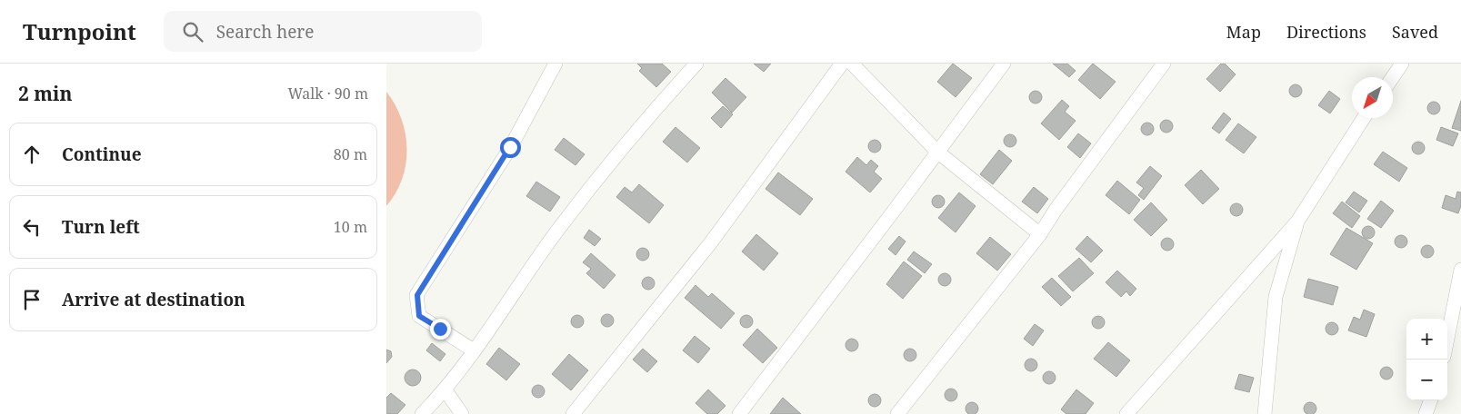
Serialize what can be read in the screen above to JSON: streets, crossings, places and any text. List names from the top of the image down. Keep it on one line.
{"north":"bottom left","page":{"header":"Turnpoint","search":"Search here","nav":["Map","Directions","Saved"],"heading":["2 min","Walk · 90 m"],"list":[["Continue","80 m"],["Turn left","10 m"],"Arrive at destination"],"map_buttons":["+","−"]}}
